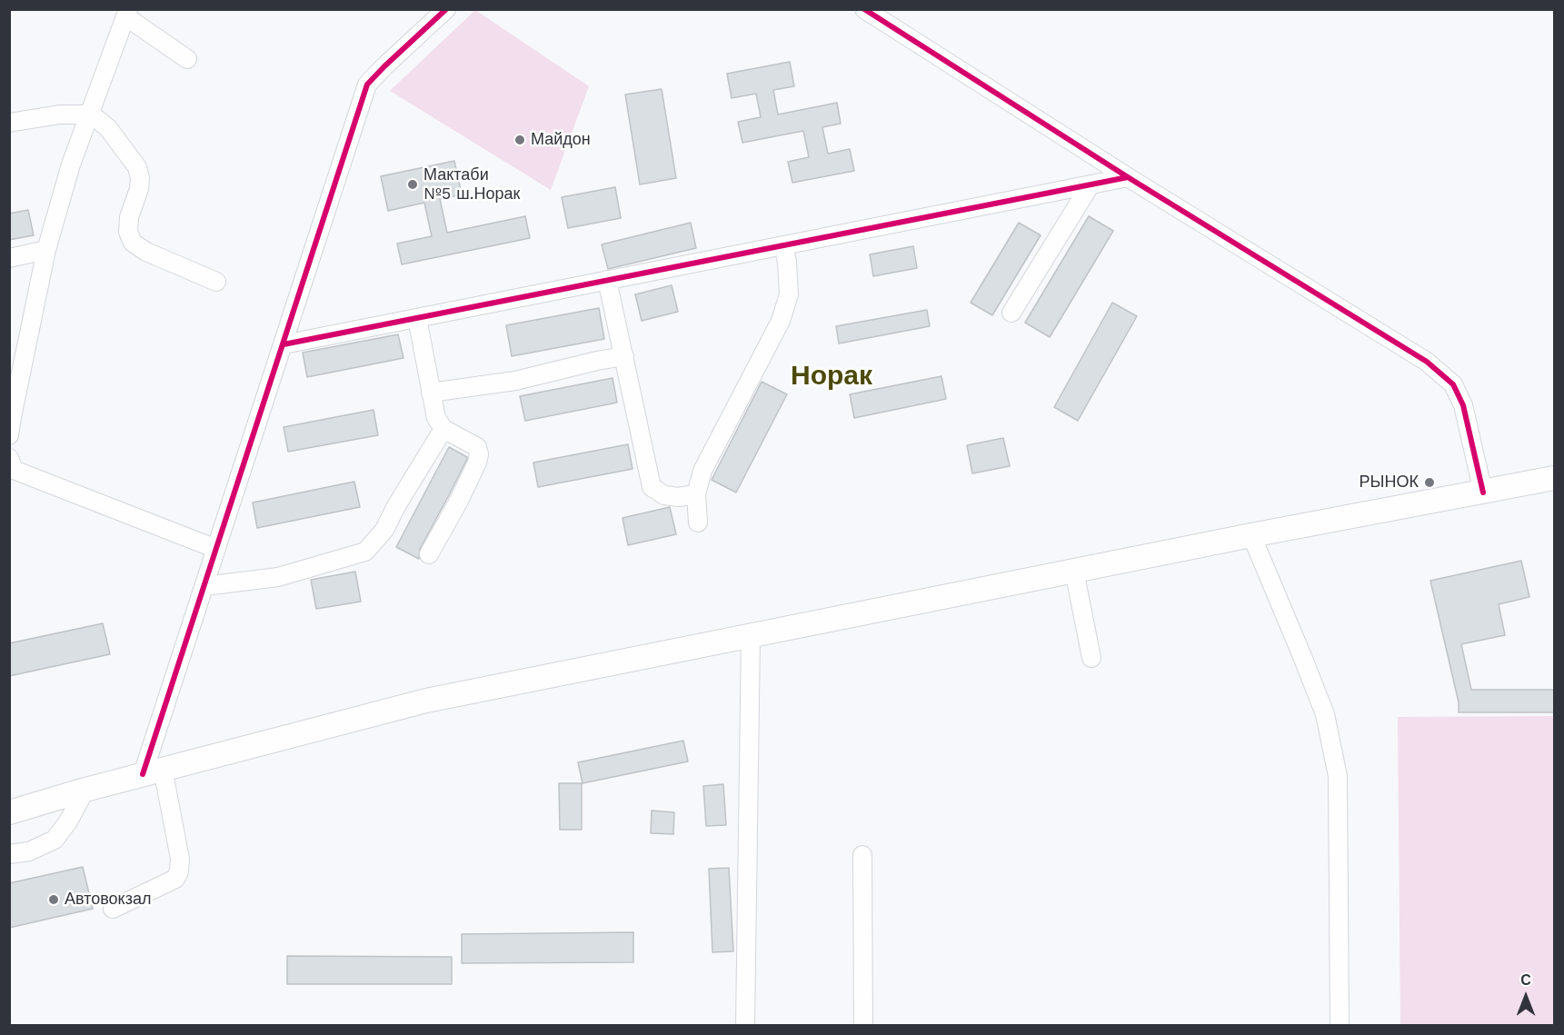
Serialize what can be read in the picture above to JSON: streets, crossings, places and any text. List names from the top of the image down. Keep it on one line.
{"districts":["Норак"],"places":["Майдон","Мактаби №5 ш.Норак","РЫНОК","Автовокзал"],"north":"top"}
